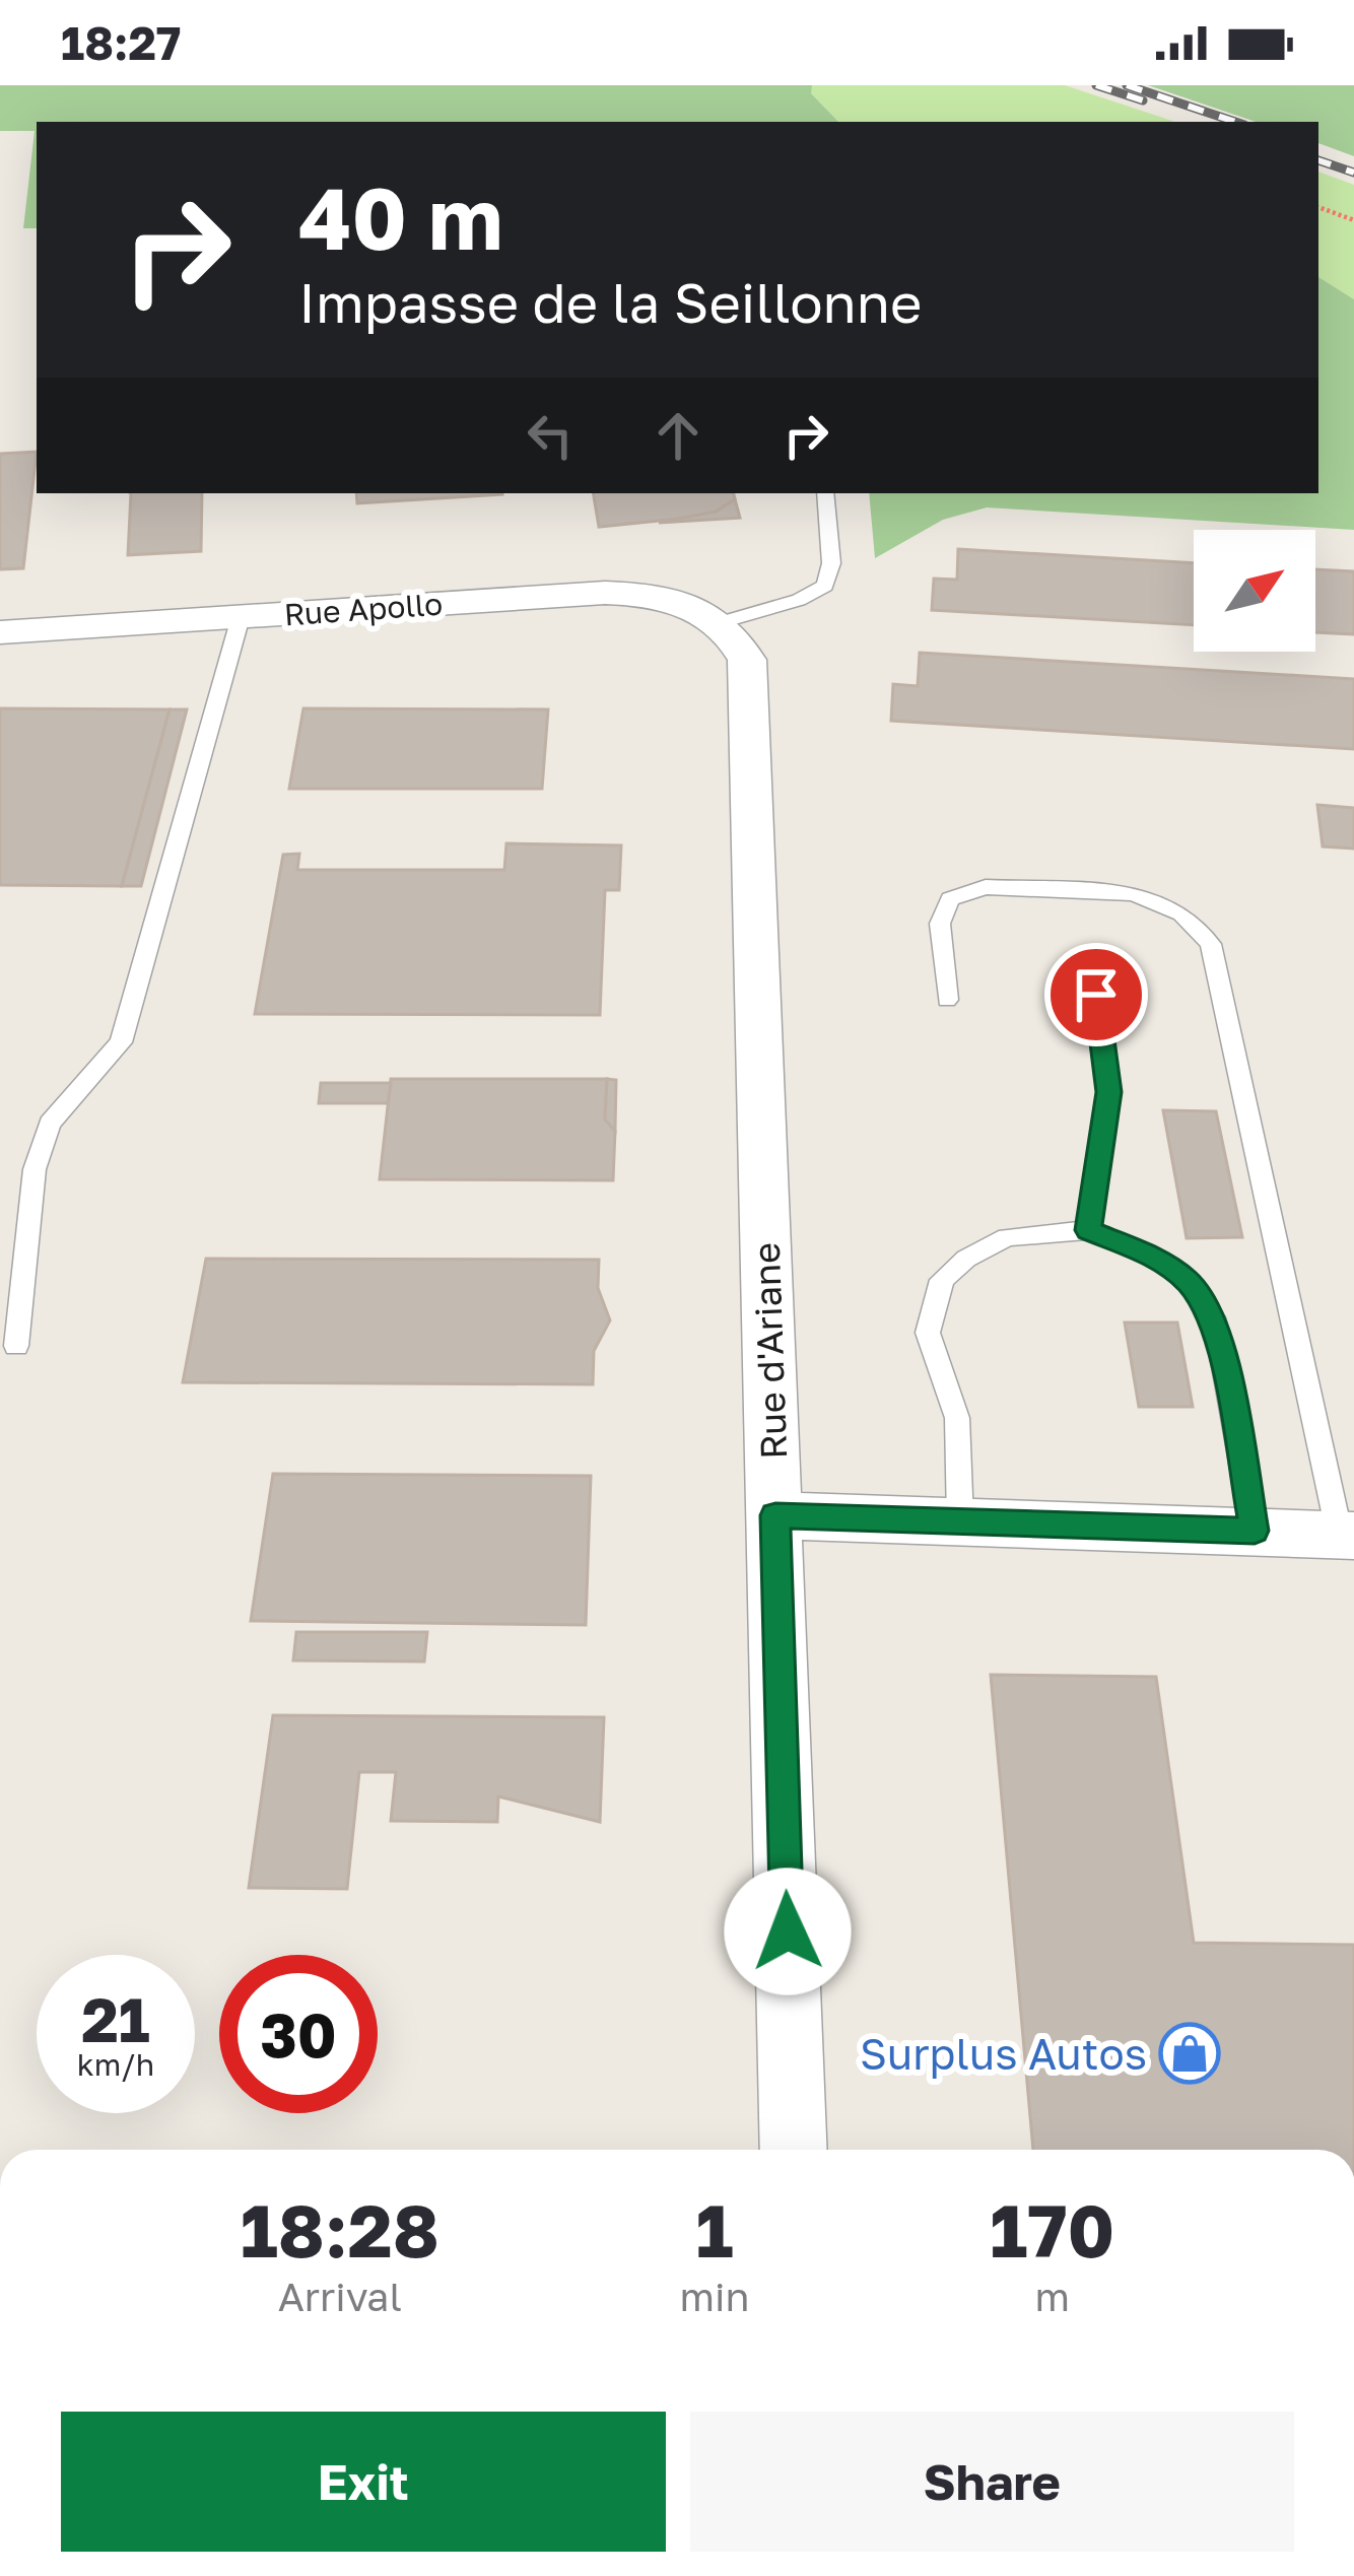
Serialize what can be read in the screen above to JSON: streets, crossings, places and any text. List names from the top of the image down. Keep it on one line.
{"streets":{"street":["Rue Apollo","Rue d'Ariane"]},"crossings":[["Rue Apollo","Rue d'Ariane"]],"places":{"shop":["Surplus Autos"]},"north":"top right","page":{"status":"18:27","turn":["40 m","Impasse de la Seillonne"],"speed":"21 km/h","limit":"30","eta":["18:28","Arrival","1","min","170","m"],"buttons":["Exit","Share"]}}
